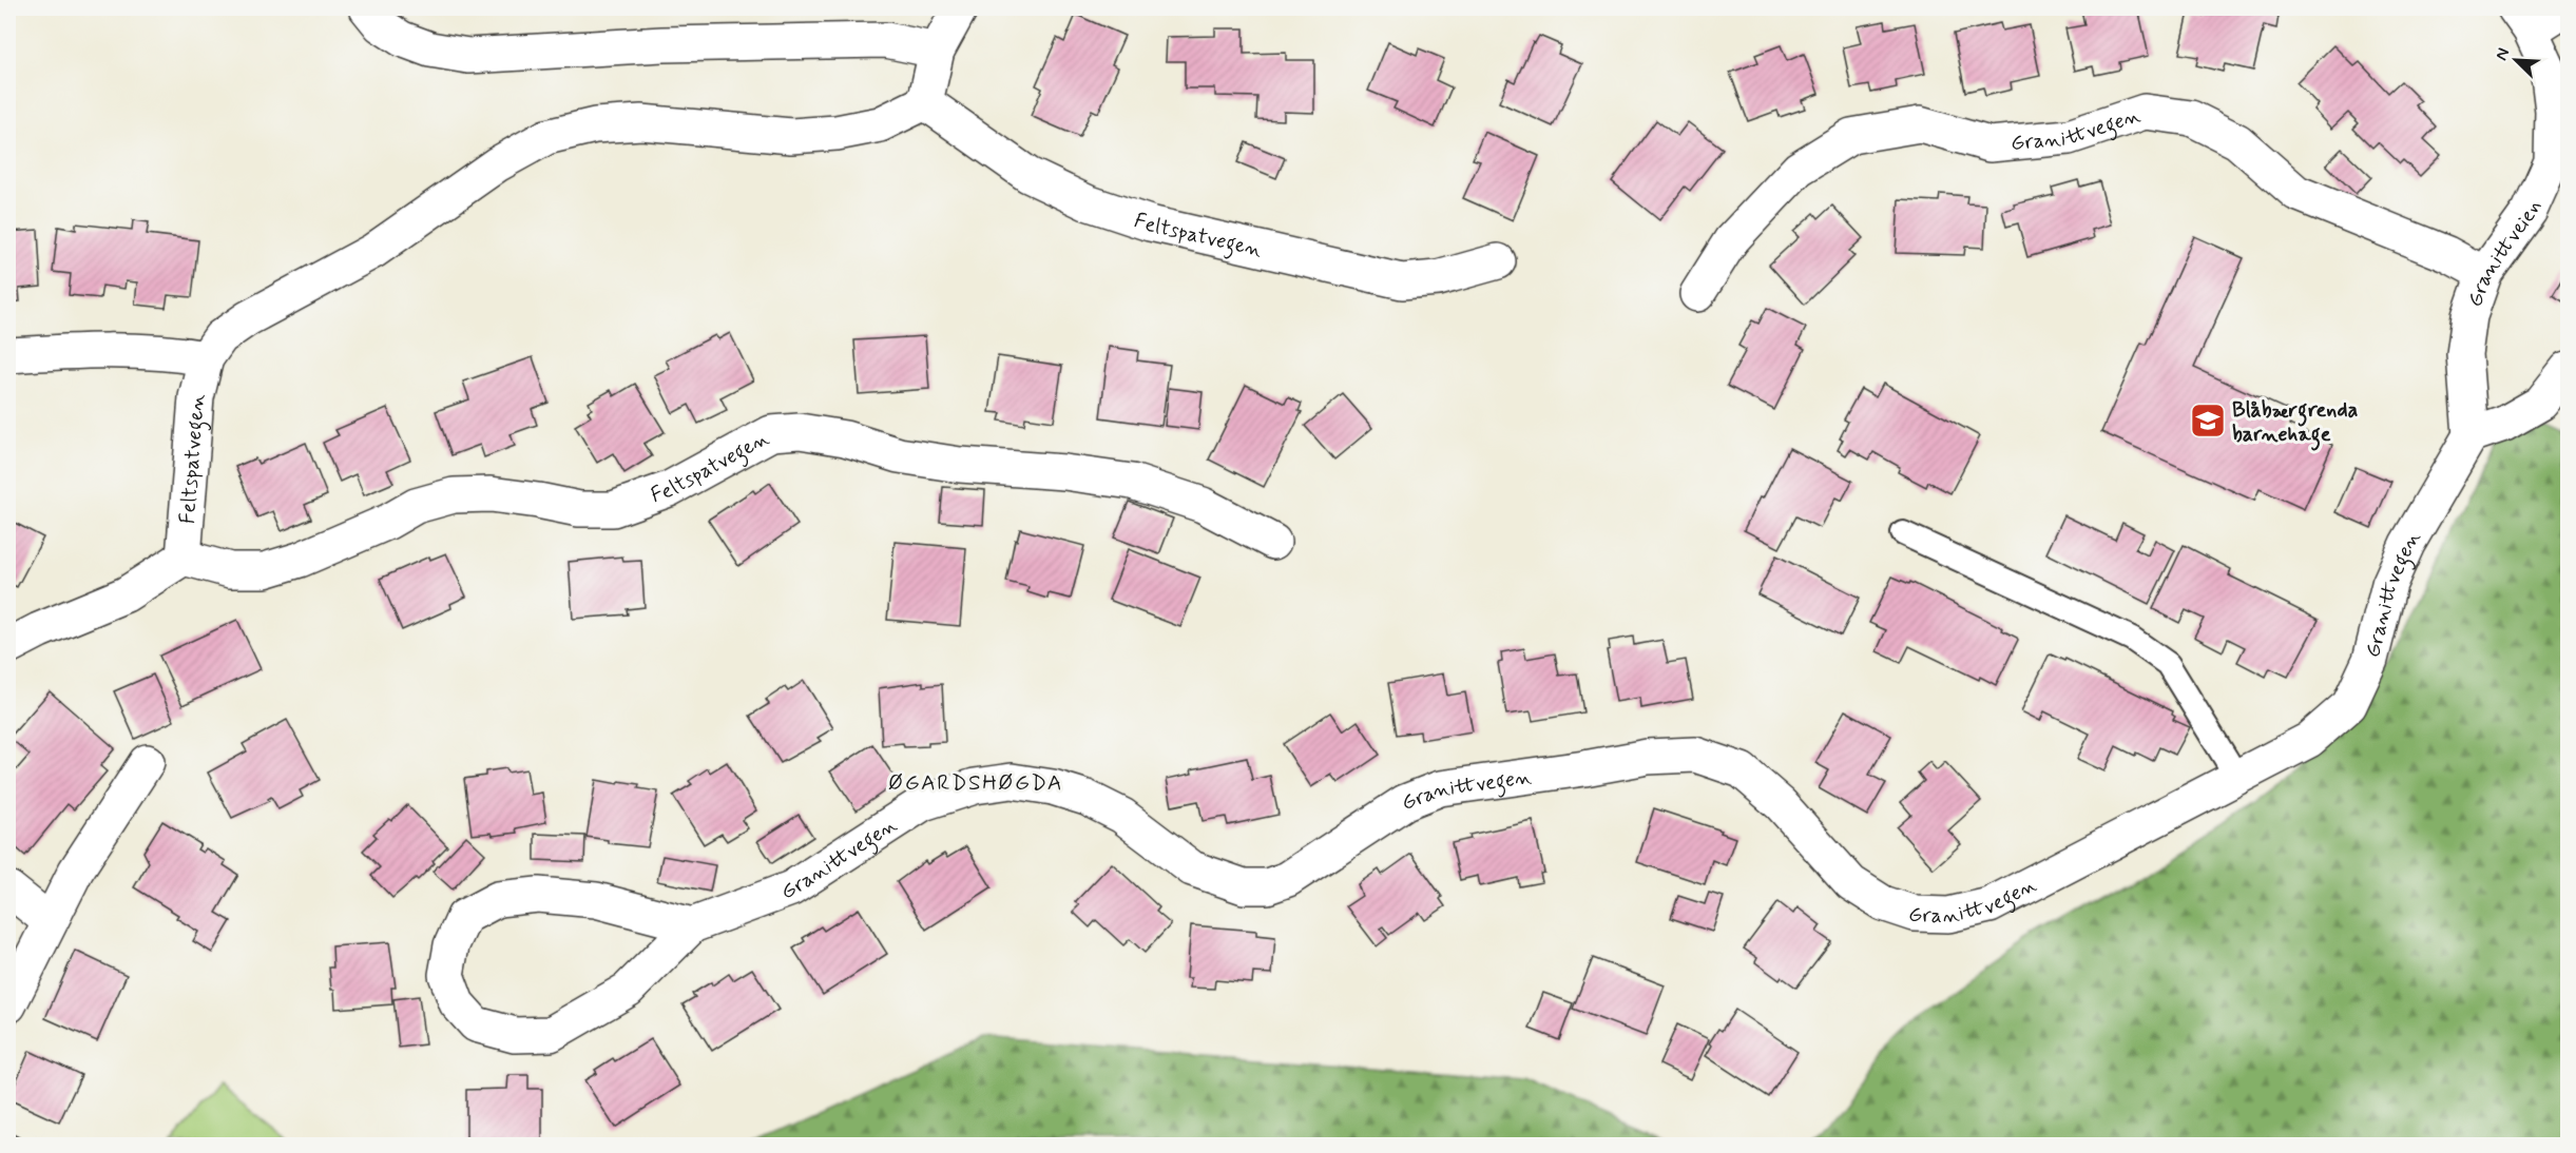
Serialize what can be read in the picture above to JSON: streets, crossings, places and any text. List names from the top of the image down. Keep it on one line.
{"streets":{"street":["Granittvegen","Feltspatvegen","Granittveien"]},"crossings":[["Granittvegen","Granittveien"]],"districts":["ØGARDSHØGDA"],"places":{"school or university":["Blåbærgrenda barnehage"]},"north":"top left"}
